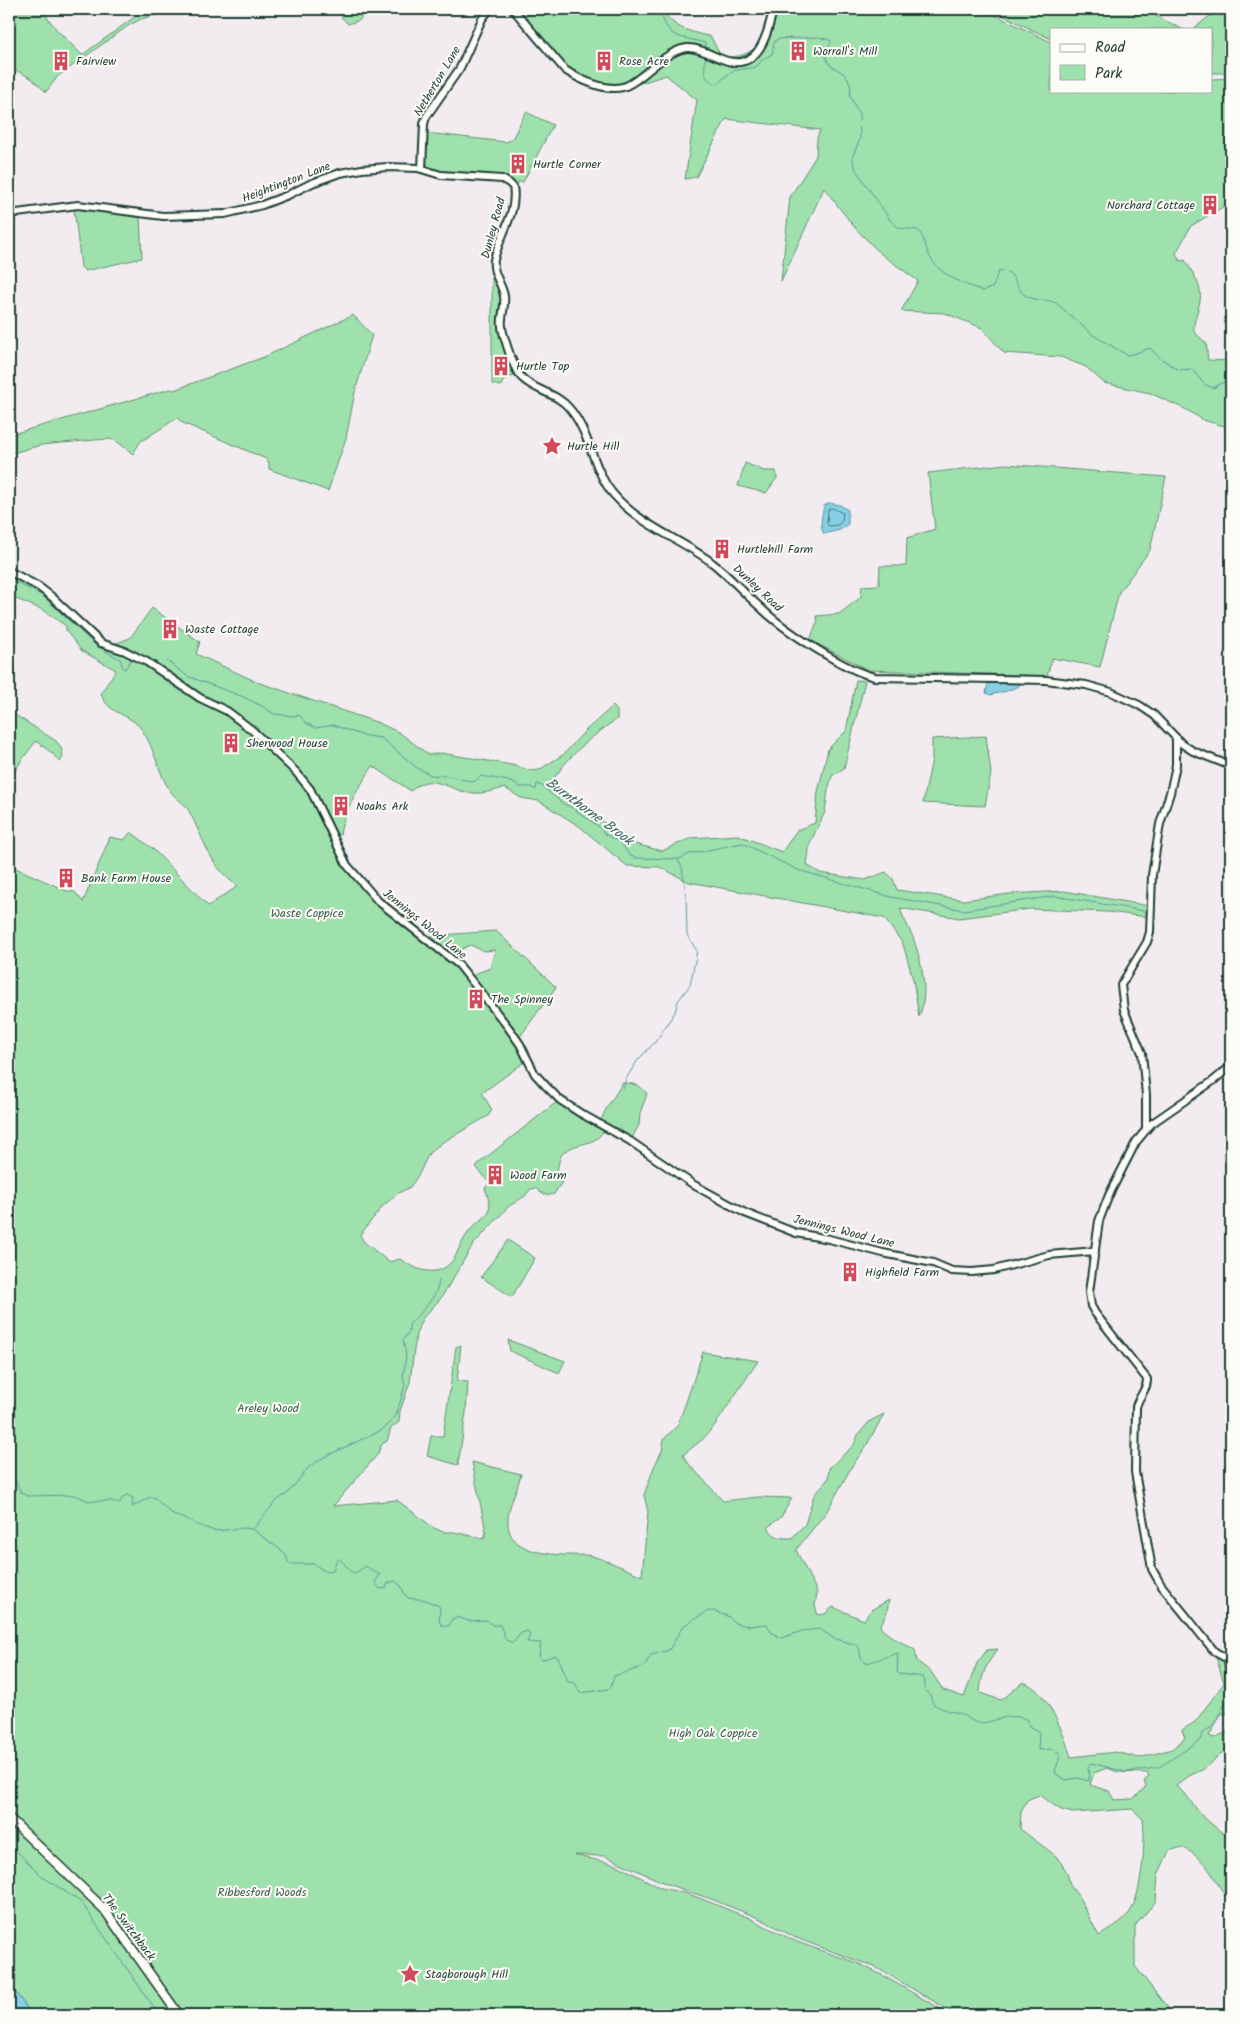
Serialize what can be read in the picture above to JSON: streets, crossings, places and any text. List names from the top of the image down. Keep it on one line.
{"streets":{"main road":["The Switchback"],"street":["Netherton Lane","Heightington Lane","Dunley Road","Jennings Wood Lane"]},"crossings":[["Netherton Lane","Heightington Lane"],["Netherton Lane","Dunley Road"],["Heightington Lane","Dunley Road"]],"water":["Burnthorne Brook"],"parks":["Waste Coppice","Areley Wood","High Oak Coppice","Ribbesford Woods"],"places":{"building":["Worrall's Mill","Fairview","Rose Acre","Hurtle Corner","Norchard Cottage","Hurtle Top","Hurtlehill Farm","Waste Cottage","Sherwood House","Noahs Ark","Bank Farm House","The Spinney","Wood Farm","Highfield Farm"],"place":["Hurtle Hill","Stagborough Hill"]},"legend":["Road","Park"]}
